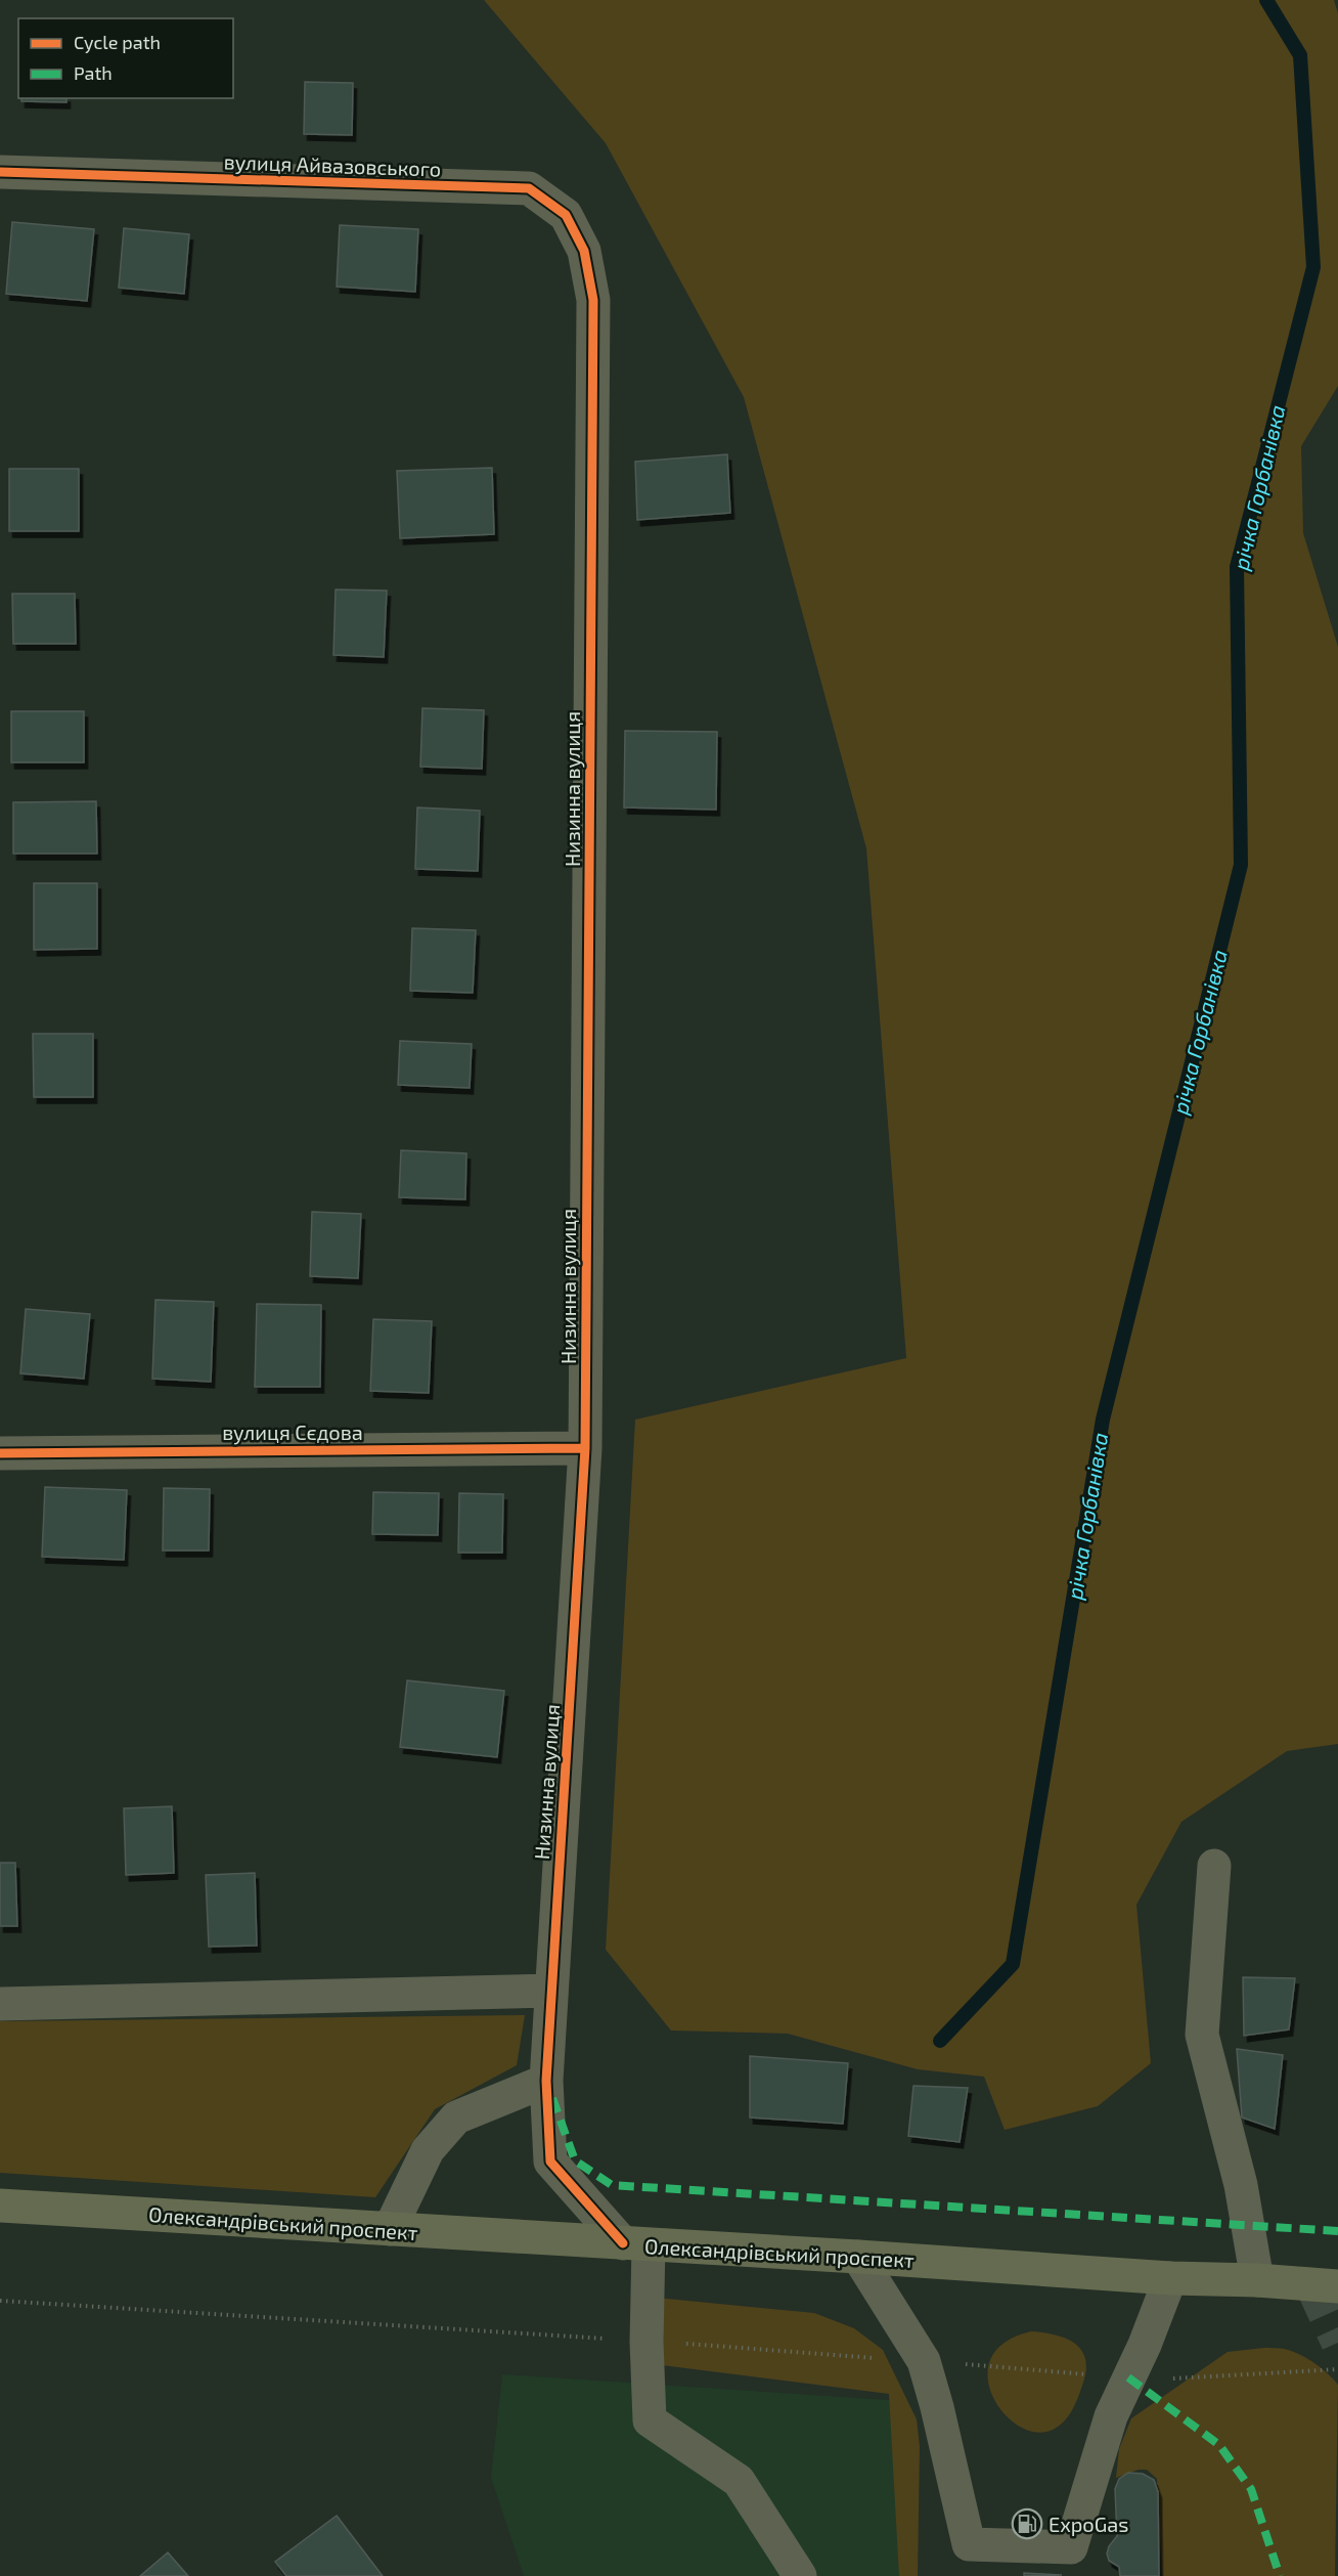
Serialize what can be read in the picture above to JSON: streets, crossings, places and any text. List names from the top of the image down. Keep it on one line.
{"streets":{"main road":["Олександрівський проспект"],"street":["вулиця Айвазовського","Низинна вулиця","вулиця Сєдова"]},"crossings":[["вулиця Айвазовського","Низинна вулиця"],["Низинна вулиця","вулиця Сєдова"],["Низинна вулиця","Олександрівський проспект"]],"water":["річка Горбанівка"],"places":{"fuel station":["ExpoGas"]},"legend":["Cycle path","Path"]}
